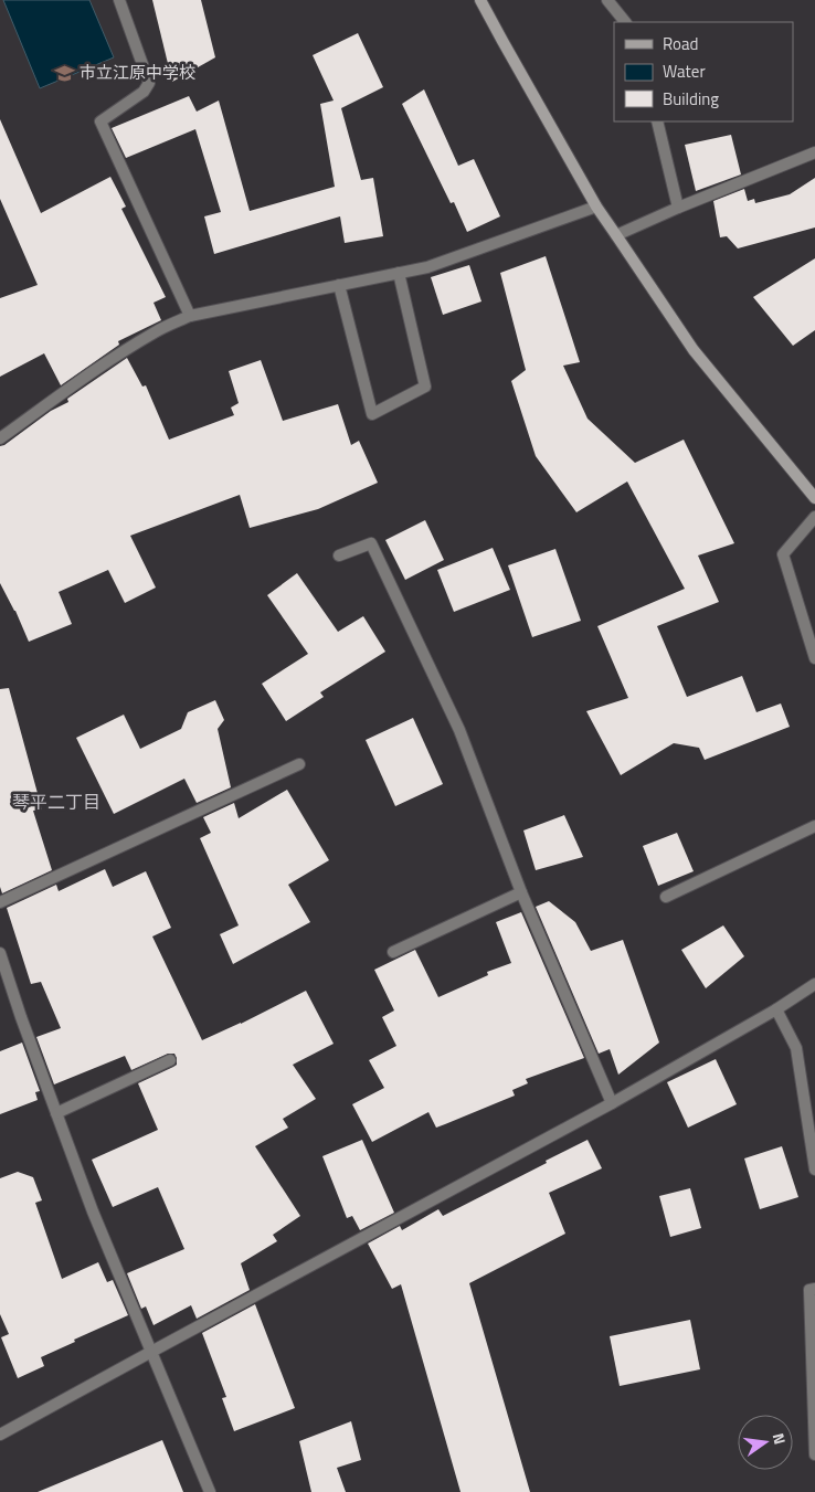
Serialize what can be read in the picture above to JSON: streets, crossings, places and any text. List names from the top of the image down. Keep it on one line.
{"districts":["琴平二丁目"],"places":{"school or university":["市立江原中学校"]},"legend":["Road","Water","Building"],"north":"right"}
